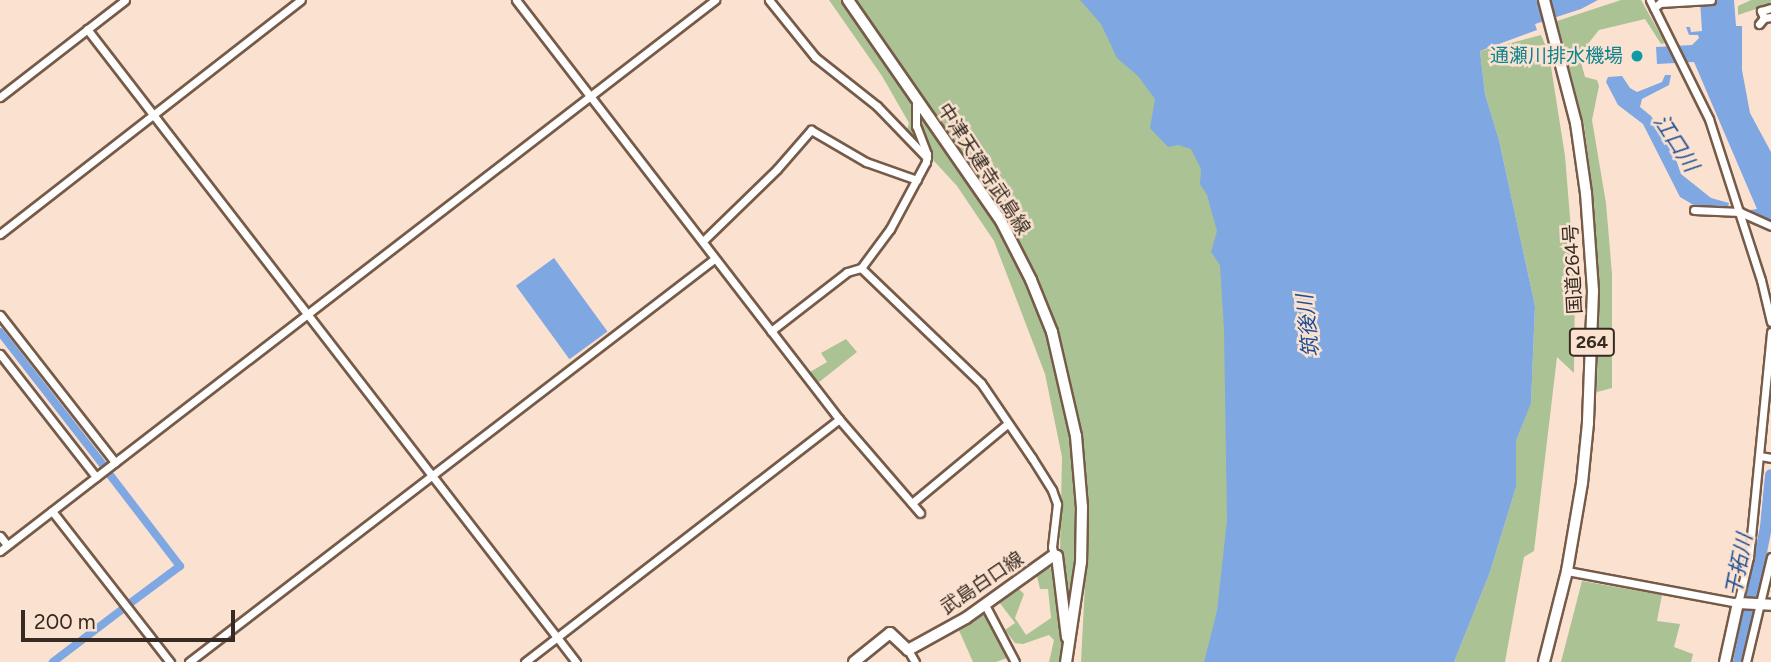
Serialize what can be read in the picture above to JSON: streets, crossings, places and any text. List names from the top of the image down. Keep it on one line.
{"streets":{"highway":["国道264号","264"],"main road":["中津天建寺武島線","武島白口線"]},"crossings":[["中津天建寺武島線","武島白口線"]],"water":["江口川","筑後川","干拓川"],"places":["通瀬川排水機場"],"scale_bar":"200 m"}
